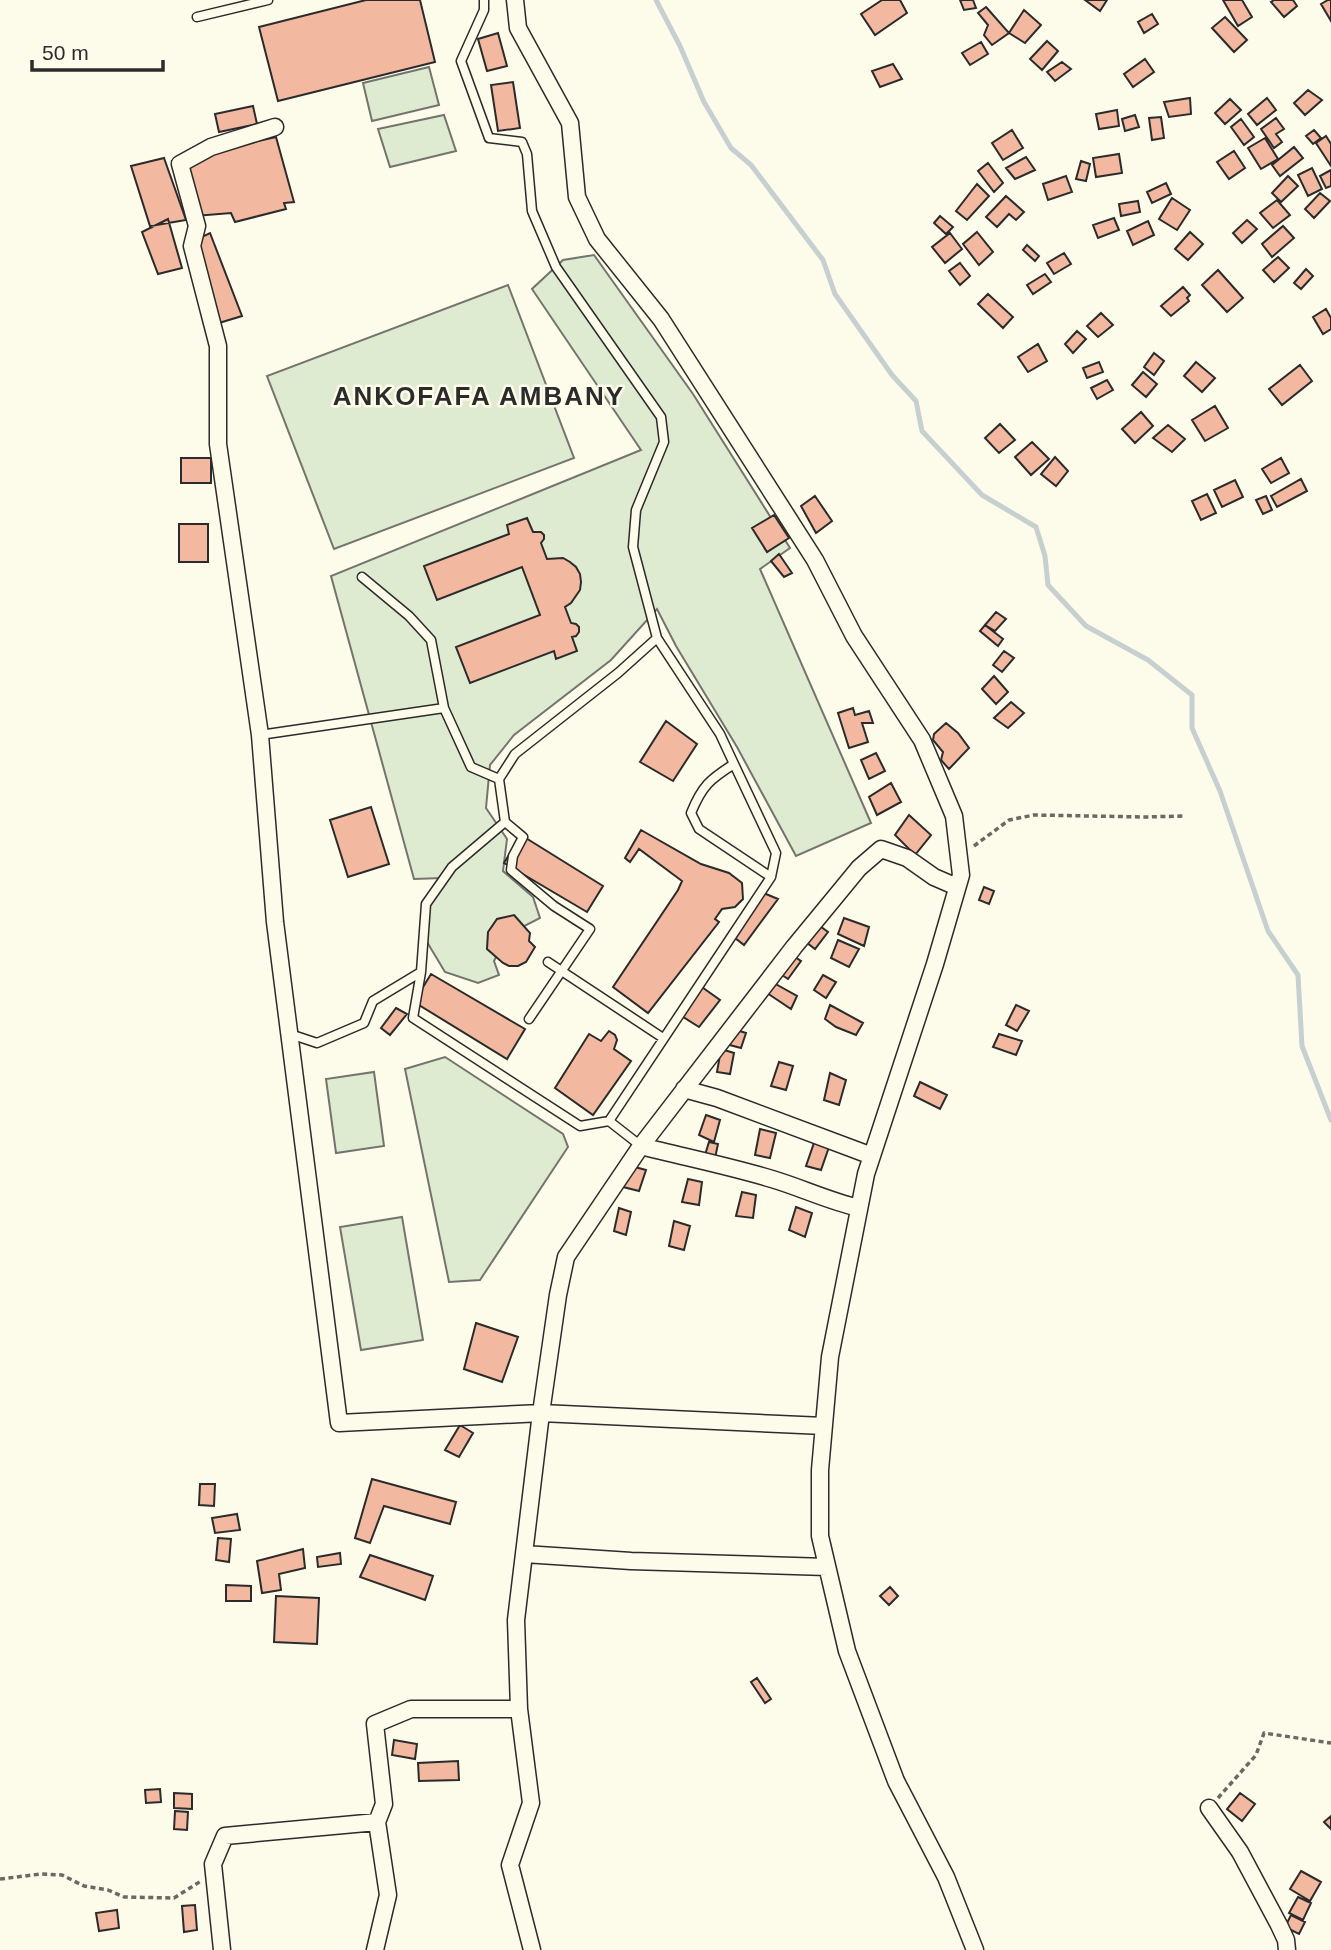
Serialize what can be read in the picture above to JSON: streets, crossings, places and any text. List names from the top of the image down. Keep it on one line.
{"districts":["ANKOFAFA AMBANY"],"scale_bar":"50 m"}
